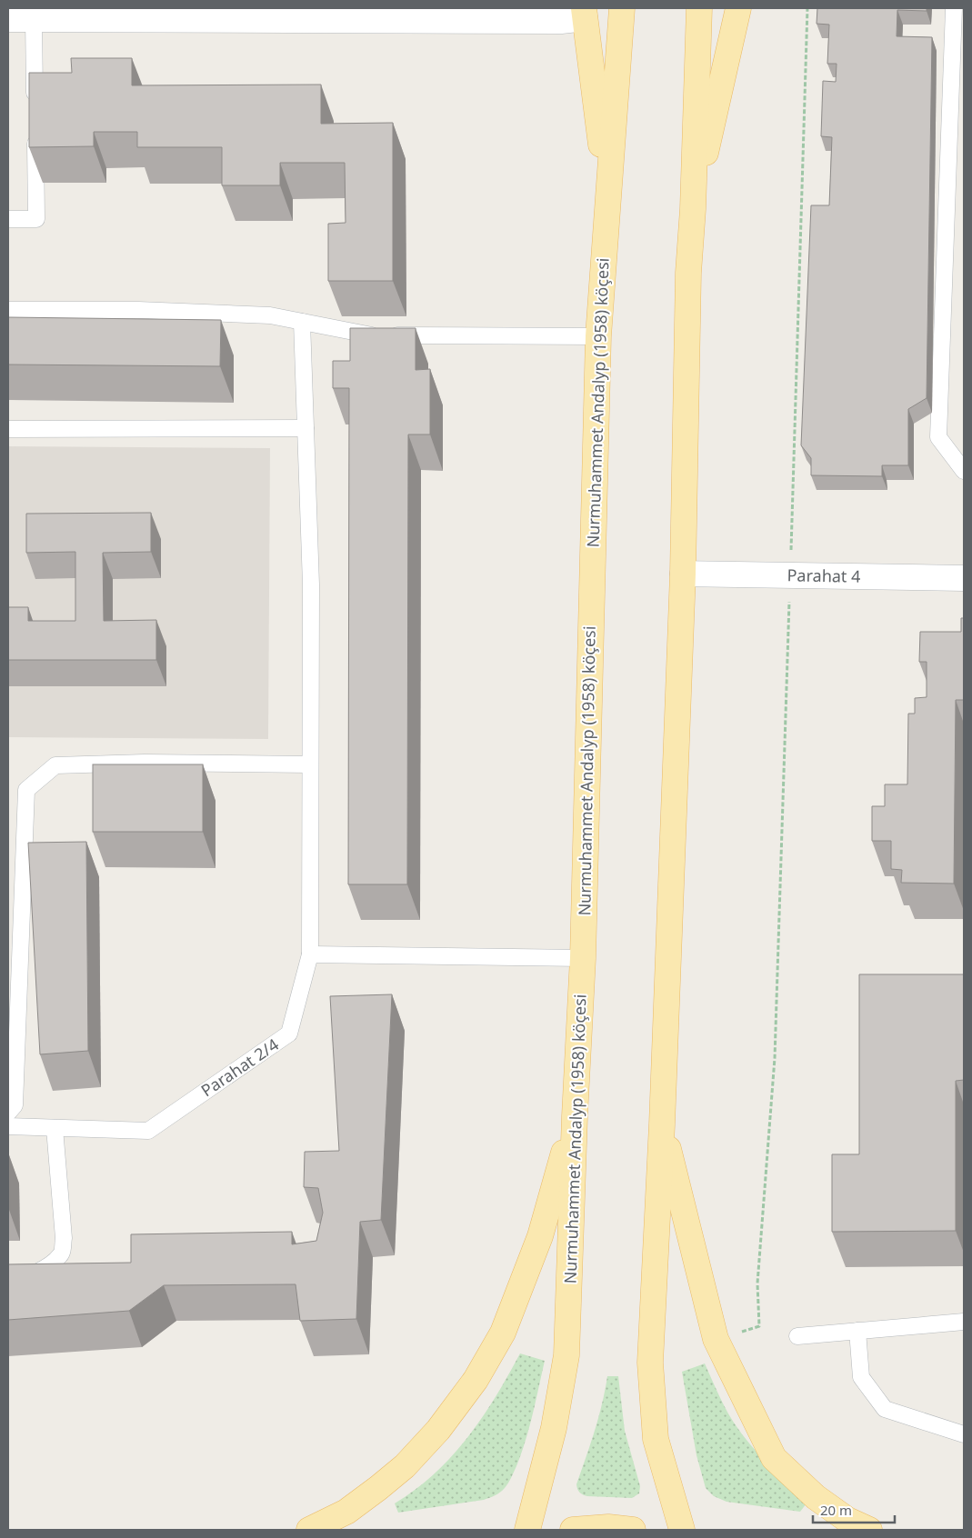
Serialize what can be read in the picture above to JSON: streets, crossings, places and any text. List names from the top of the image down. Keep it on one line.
{"streets":{"main road":["Nurmuhammet Andalyp (1958) köçesi"],"street":["Parahat 4"],"lane":["Parahat 2/4"]},"scale_bar":"20 m"}
